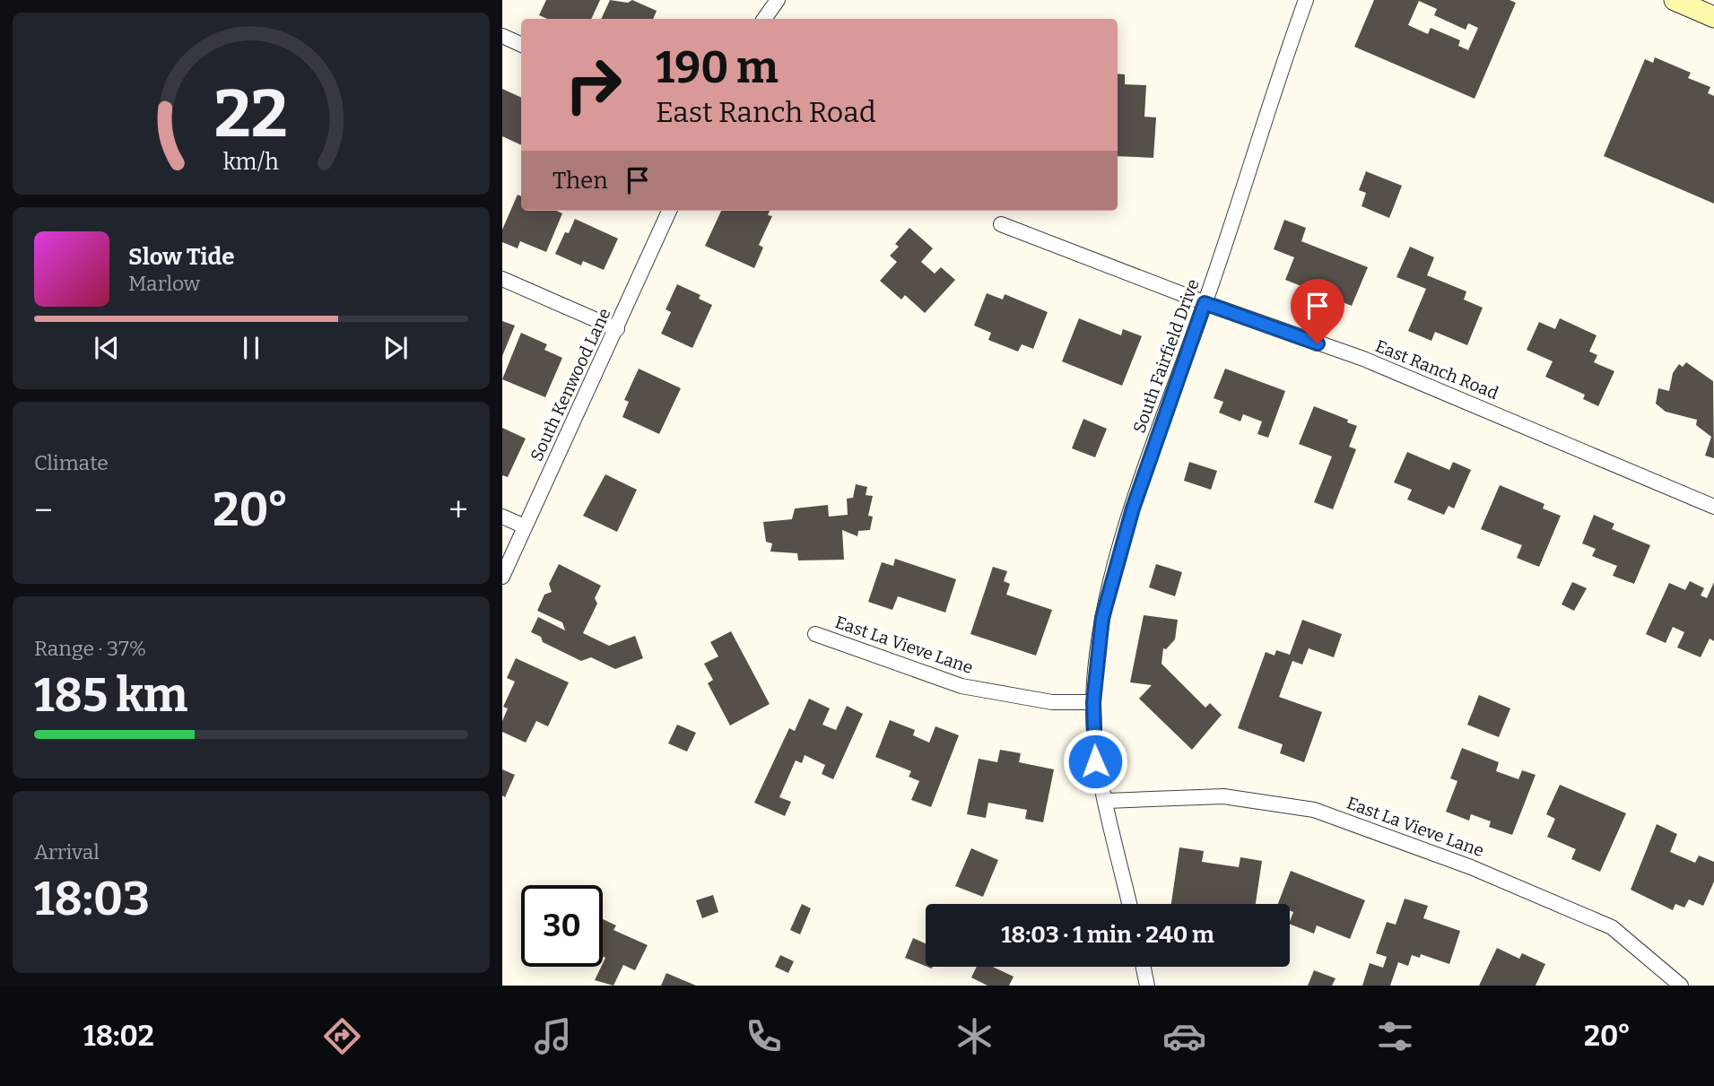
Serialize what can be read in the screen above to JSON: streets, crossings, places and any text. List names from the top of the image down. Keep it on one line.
{"streets":{"street":["South Fairfield Drive","East Ranch Road","South Kenwood Lane","East La Vieve Lane"]},"crossings":[["South Fairfield Drive","East Ranch Road"],["South Fairfield Drive","East La Vieve Lane"]],"page":{"turn":["190 m","East Ranch Road"],"then":"Then","song":["Slow Tide","Marlow"],"tile":["Climate",["Range · 37%","185 km"],["Arrival","18:03"]],"heat":["−","20°","+"],"limit":"30","trip":"18:03 · 1 min · 240 m","tabs":["18:02","20°"],"gauge":["22","km/h"]}}
